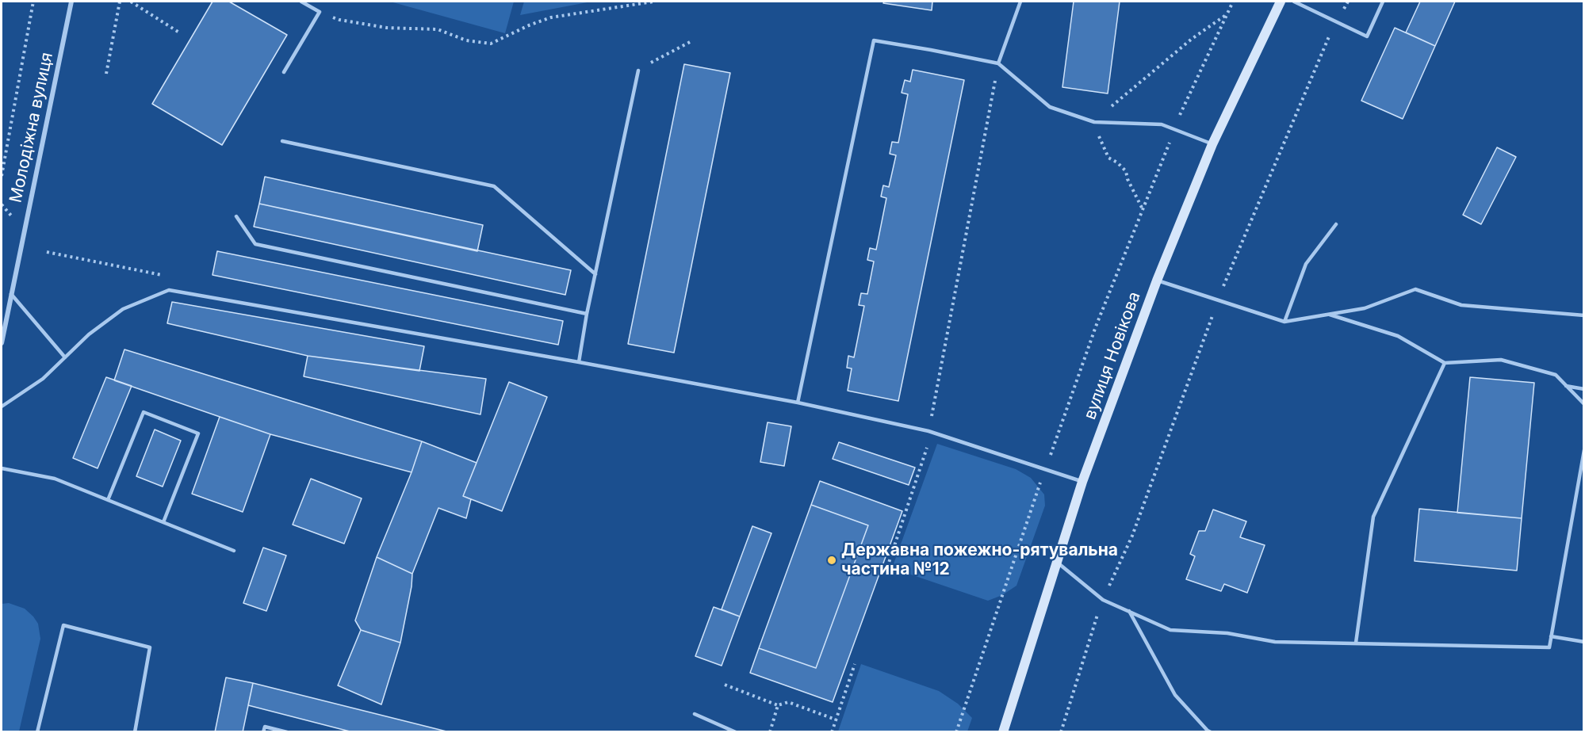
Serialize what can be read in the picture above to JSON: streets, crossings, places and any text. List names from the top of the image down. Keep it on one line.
{"streets":{"main road":["вулиця Новікова"],"street":["Молодіжна вулиця"]},"places":["Державна пожежно-рятувальна частина №12"]}
